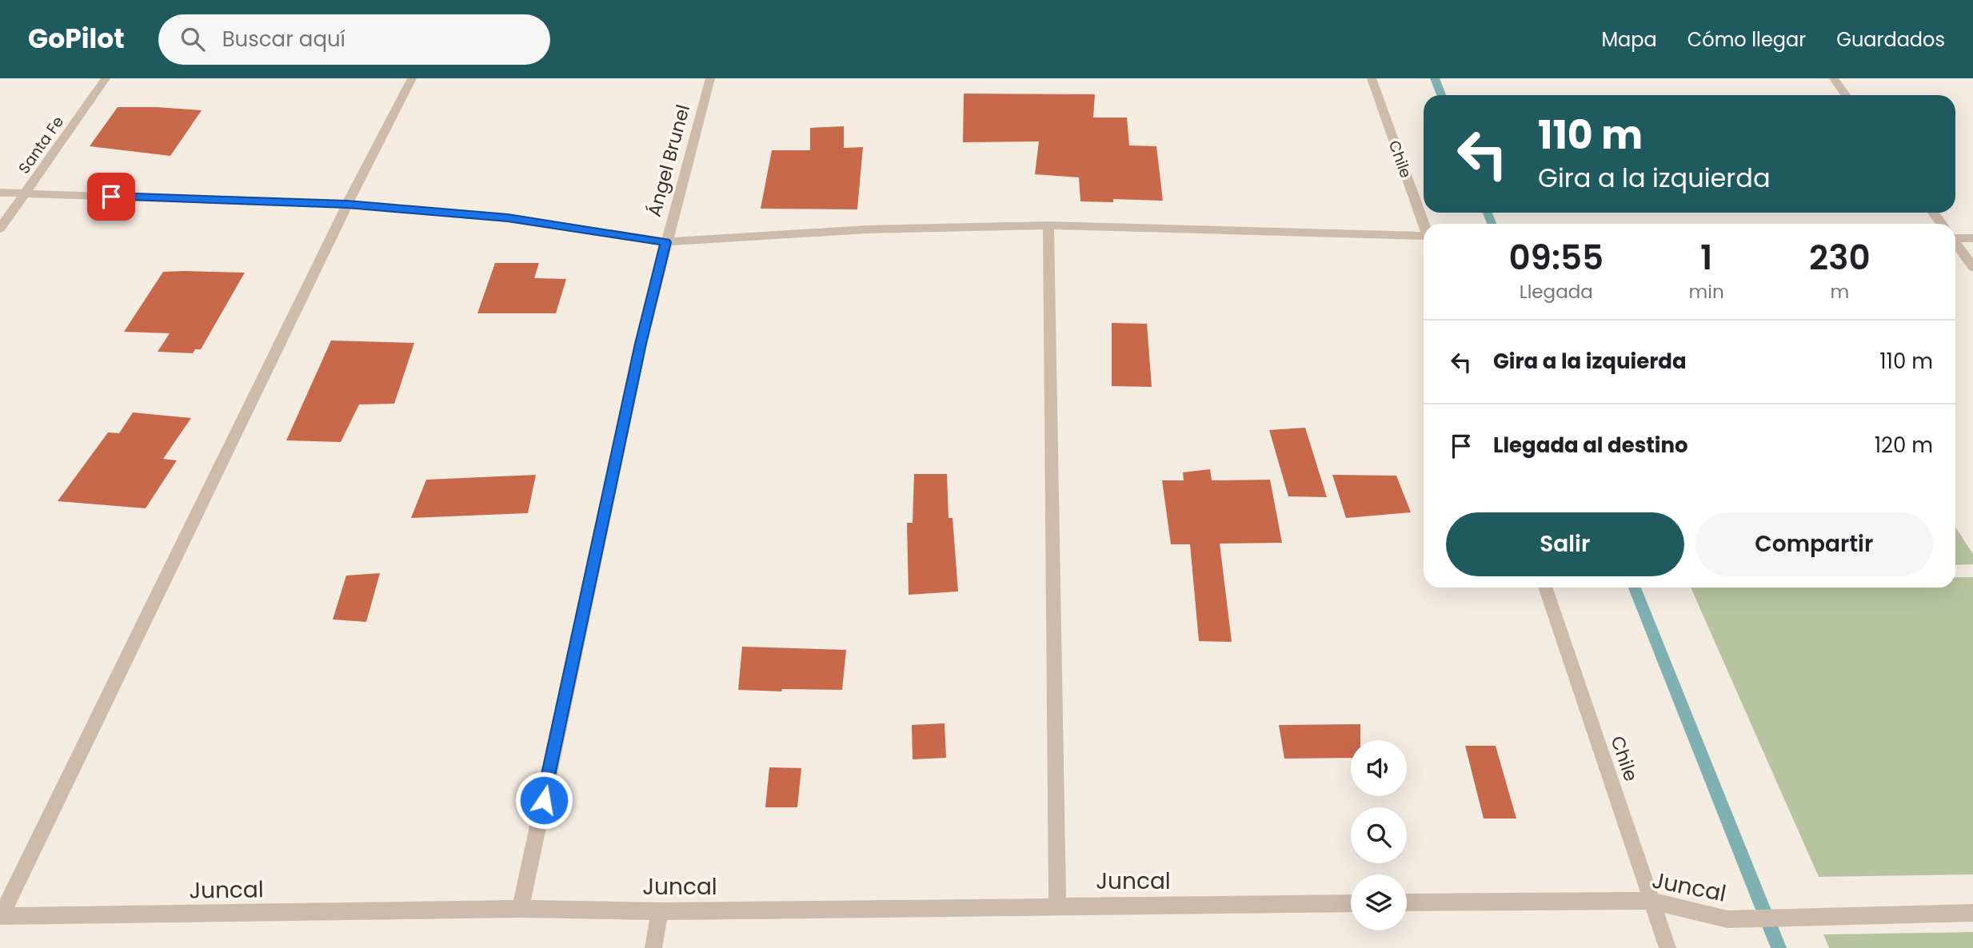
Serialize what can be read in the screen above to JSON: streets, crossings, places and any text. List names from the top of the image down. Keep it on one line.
{"streets":{"street":["Santa Fe","Chile","Ángel Brunel","Juncal"]},"crossings":[["Chile","Juncal"],["Ángel Brunel","Juncal"]],"page":{"header":"GoPilot","search":"Buscar aquí","nav":["Mapa","Cómo llegar","Guardados"],"turn":["110 m","Gira a la izquierda"],"eta":["09:55","Llegada","1","min","230","m"],"list":[{"name":"Gira a la izquierda","value":"110 m"},{"name":"Llegada al destino","value":"120 m"}],"buttons":["Salir","Compartir"]}}
